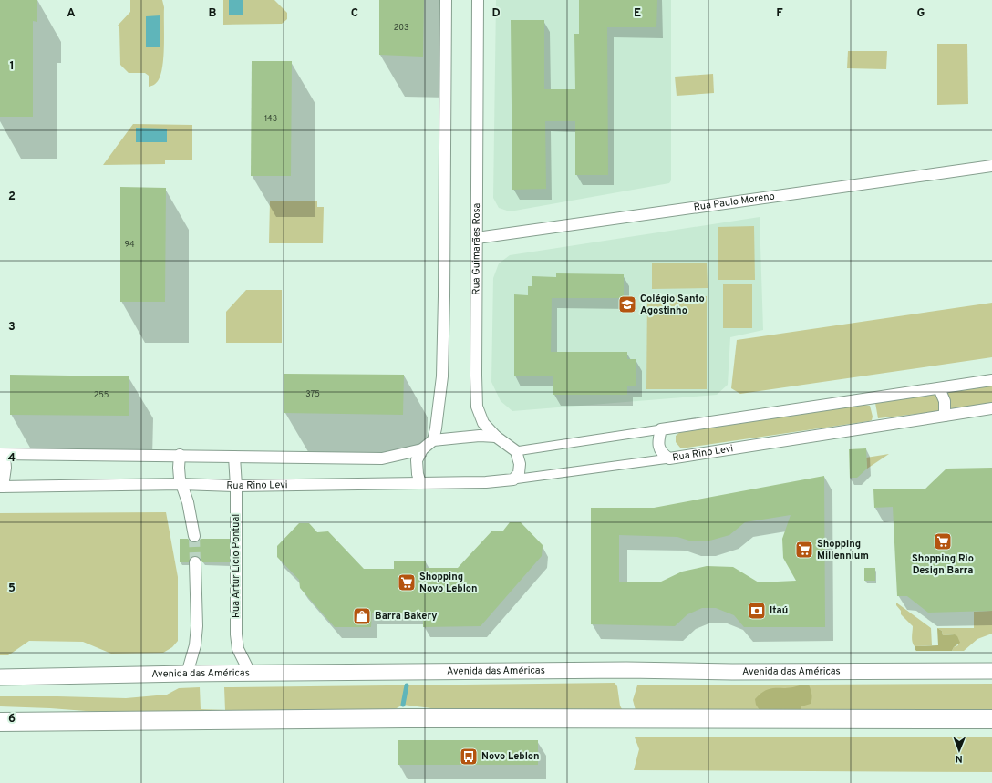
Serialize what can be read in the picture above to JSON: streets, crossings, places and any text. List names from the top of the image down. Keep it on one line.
{"streets":{"main road":["Avenida das Américas"],"street":["Rua Paulo Moreno","Rua Guimarães Rosa","Rua Rino Levi","Rua Artur Lício Pontual"]},"crossings":[["Rua Paulo Moreno","Rua Guimarães Rosa"],["Rua Rino Levi","Rua Artur Lício Pontual"],["Rua Artur Lício Pontual","Avenida das Américas"]],"places":{"school or university":["Colégio Santo Agostinho"],"supermarket":["Shopping Rio Design Barra","Shopping Millennium","Shopping Novo Leblon"],"bank":["Itaú"],"shop":["Barra Bakery"],"bus stop":["Novo Leblon"]},"house_numbers":["203","143","94","375","255"],"north":"bottom","grid":{"columns":["A","B","C","D","E","F","G"],"rows":["1","2","3","4","5","6"]}}
